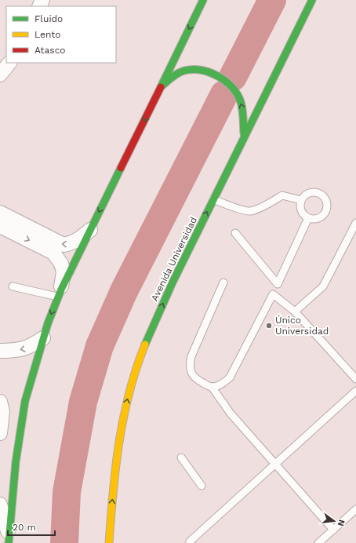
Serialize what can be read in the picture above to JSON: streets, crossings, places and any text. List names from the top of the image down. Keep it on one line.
{"streets":{"main road":["Avenida Universidad"]},"one_way":["Avenida Universidad"],"places":["Único Universidad"],"legend":["Fluido","Lento","Atasco"],"scale_bar":"20 m","north":"right"}
